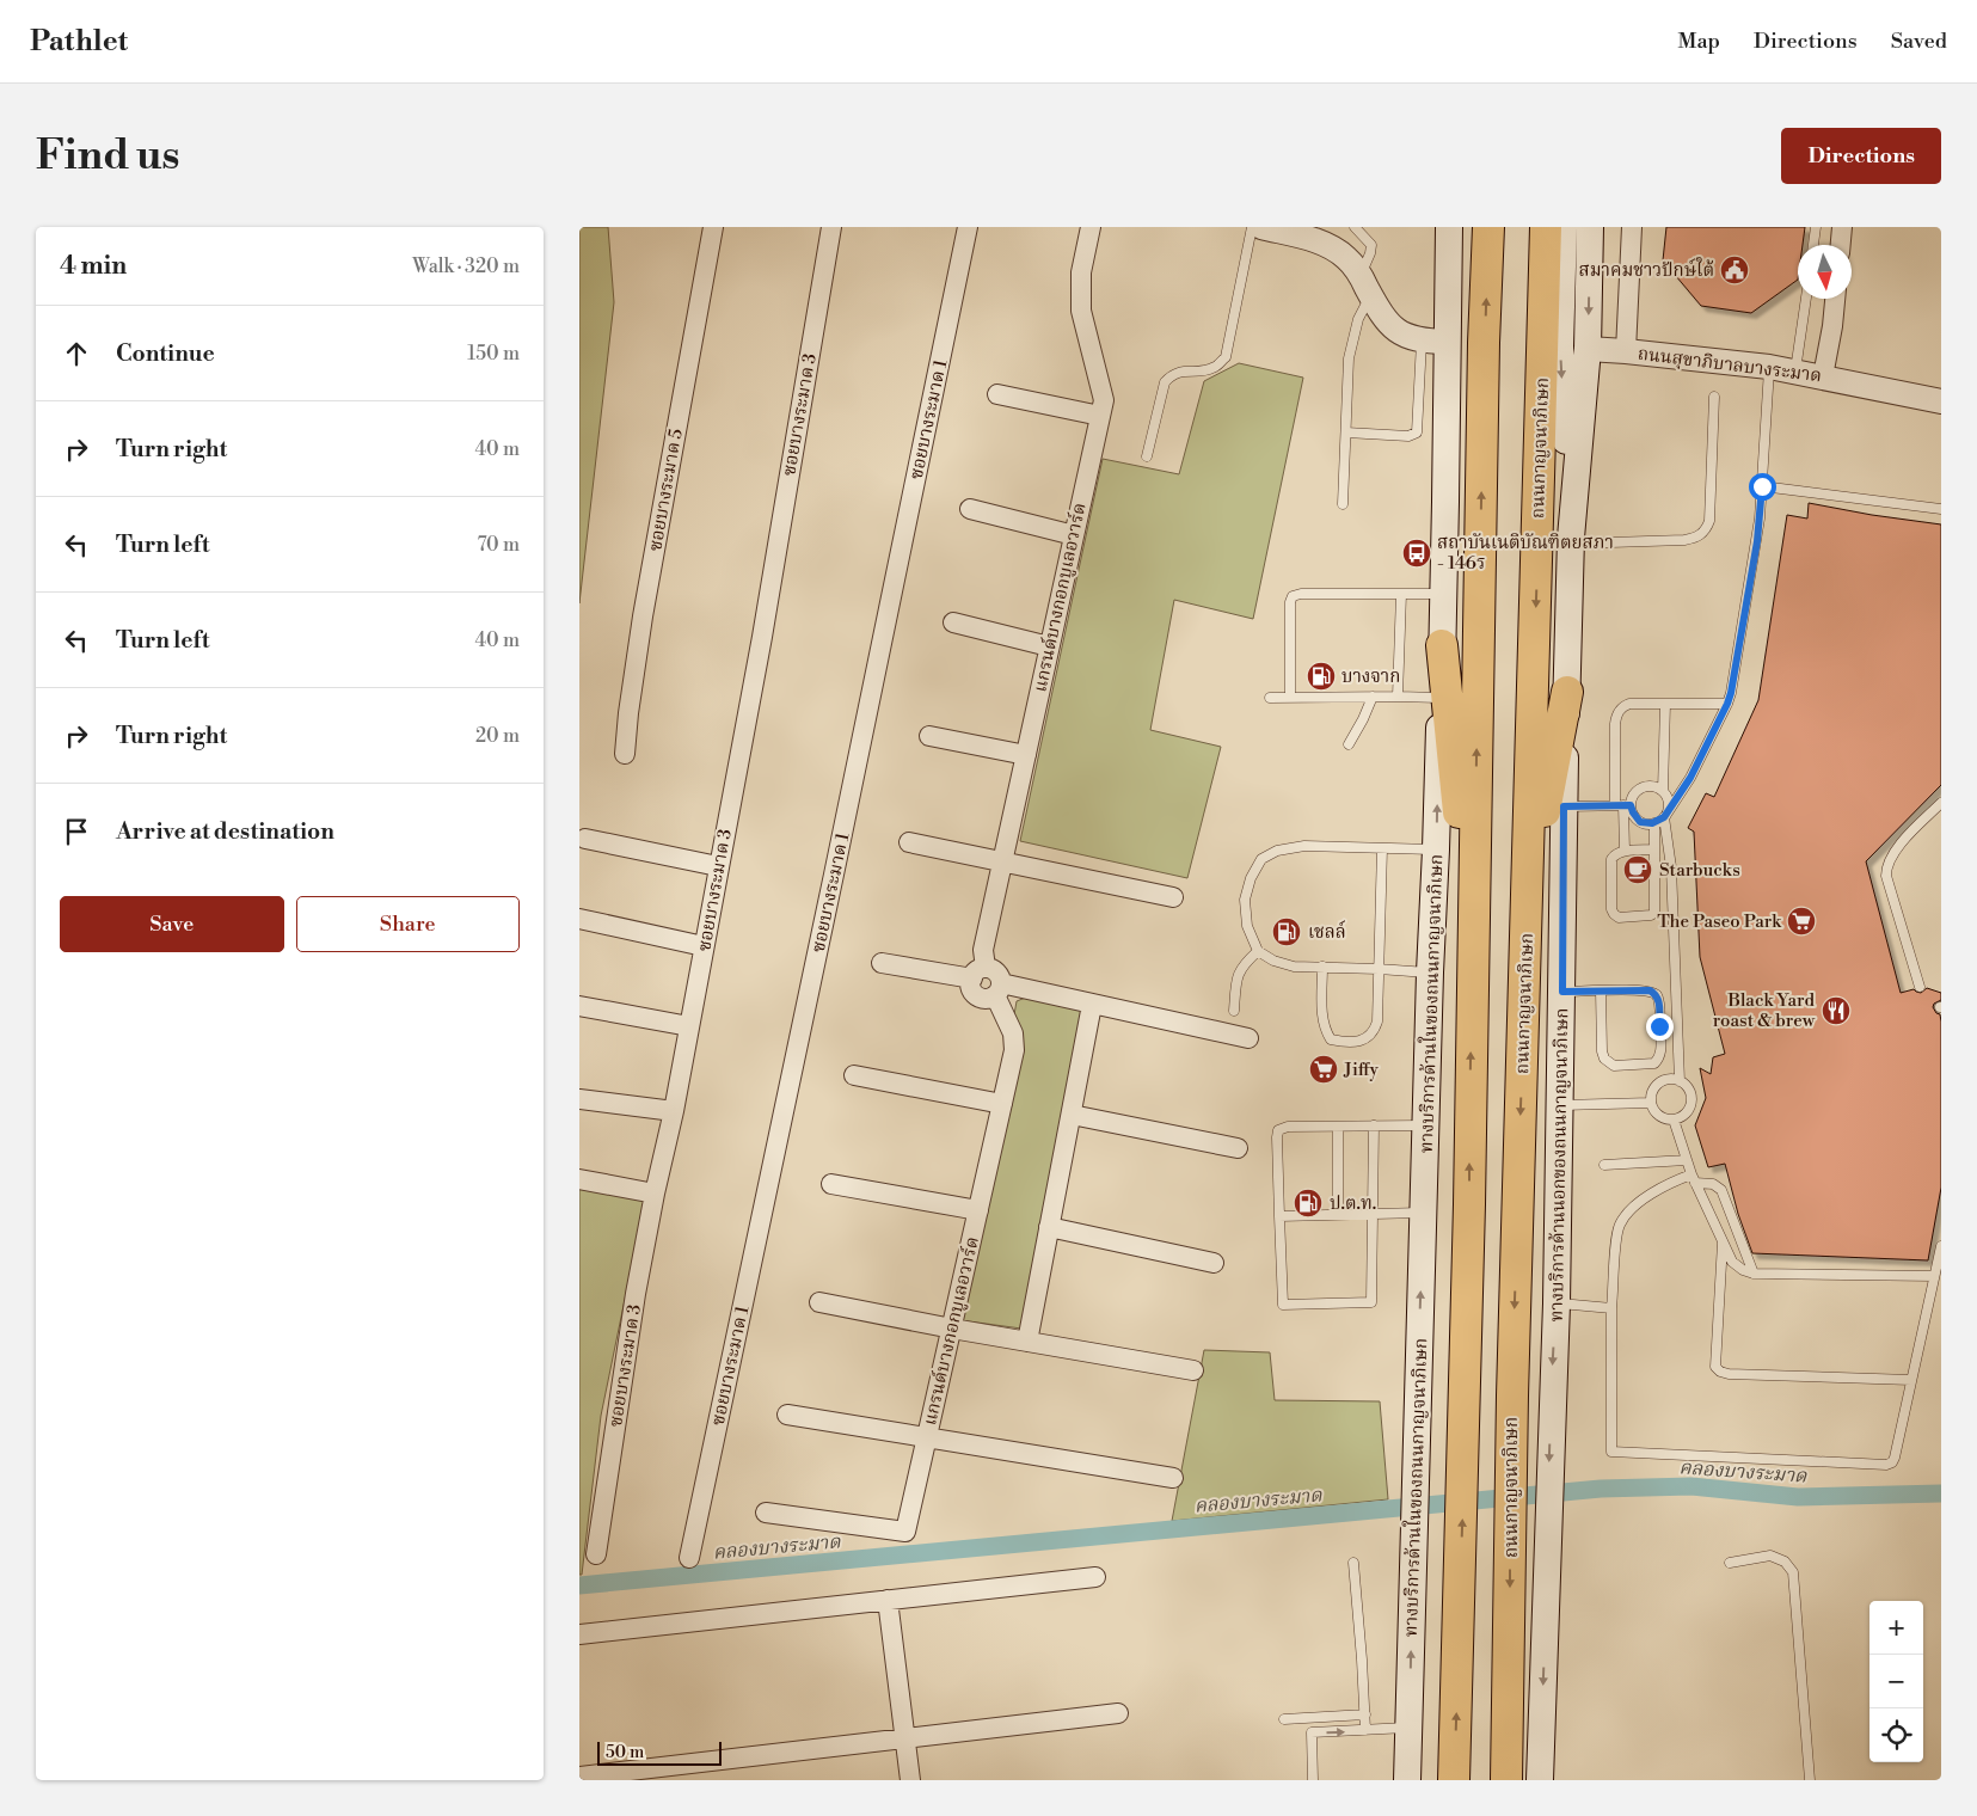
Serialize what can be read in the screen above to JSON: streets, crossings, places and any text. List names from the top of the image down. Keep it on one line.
{"streets":{"highway":["ถนนกาญจนาภิเษก"],"main road":["ทางบริการด้านในของถนนกาญจนาภิเษก","ทางบริการด้านนอกของถนนกาญจนาภิเษก"],"street":["ถนนสุขาภิบาลบางระมาด","ซอยบางระมาด 3","ซอยบางระมาด 1","ซอยบางระมาด 5","แกรนด์บางกอกบูเลอวาร์ด"]},"crossings":[["ถนนสุขาภิบาลบางระมาด","ทางบริการด้านนอกของถนนกาญจนาภิเษก"]],"one_way":["ทางบริการด้านในของถนนกาญจนาภิเษก"],"water":["คลองบางระมาด"],"places":{"public building":["สมาคมชาวปักษ์ใต้"],"bus stop":["สถาบันเนติบัณฑิตยสภา - 146ร"],"fuel station":["บางจาก","เชลล์","ป.ต.ท."],"cafe":["Starbucks"],"supermarket":["The Paseo Park","Jiffy"],"restaurant":["Black Yard roast & brew"]},"scale_bar":"50 m","north":"bottom","page":{"header":"Pathlet","nav":["Map","Directions","Saved"],"buttons":["Directions",["Save","Share"]],"title":"Find us","heading":["4 min","Walk · 320 m"],"list":[["Continue","150 m"],["Turn right","40 m"],["Turn left","70 m"],["Turn left","40 m"],["Turn right","20 m"],"Arrive at destination"],"map_buttons":["+","−"],"scale":"50 m"}}
